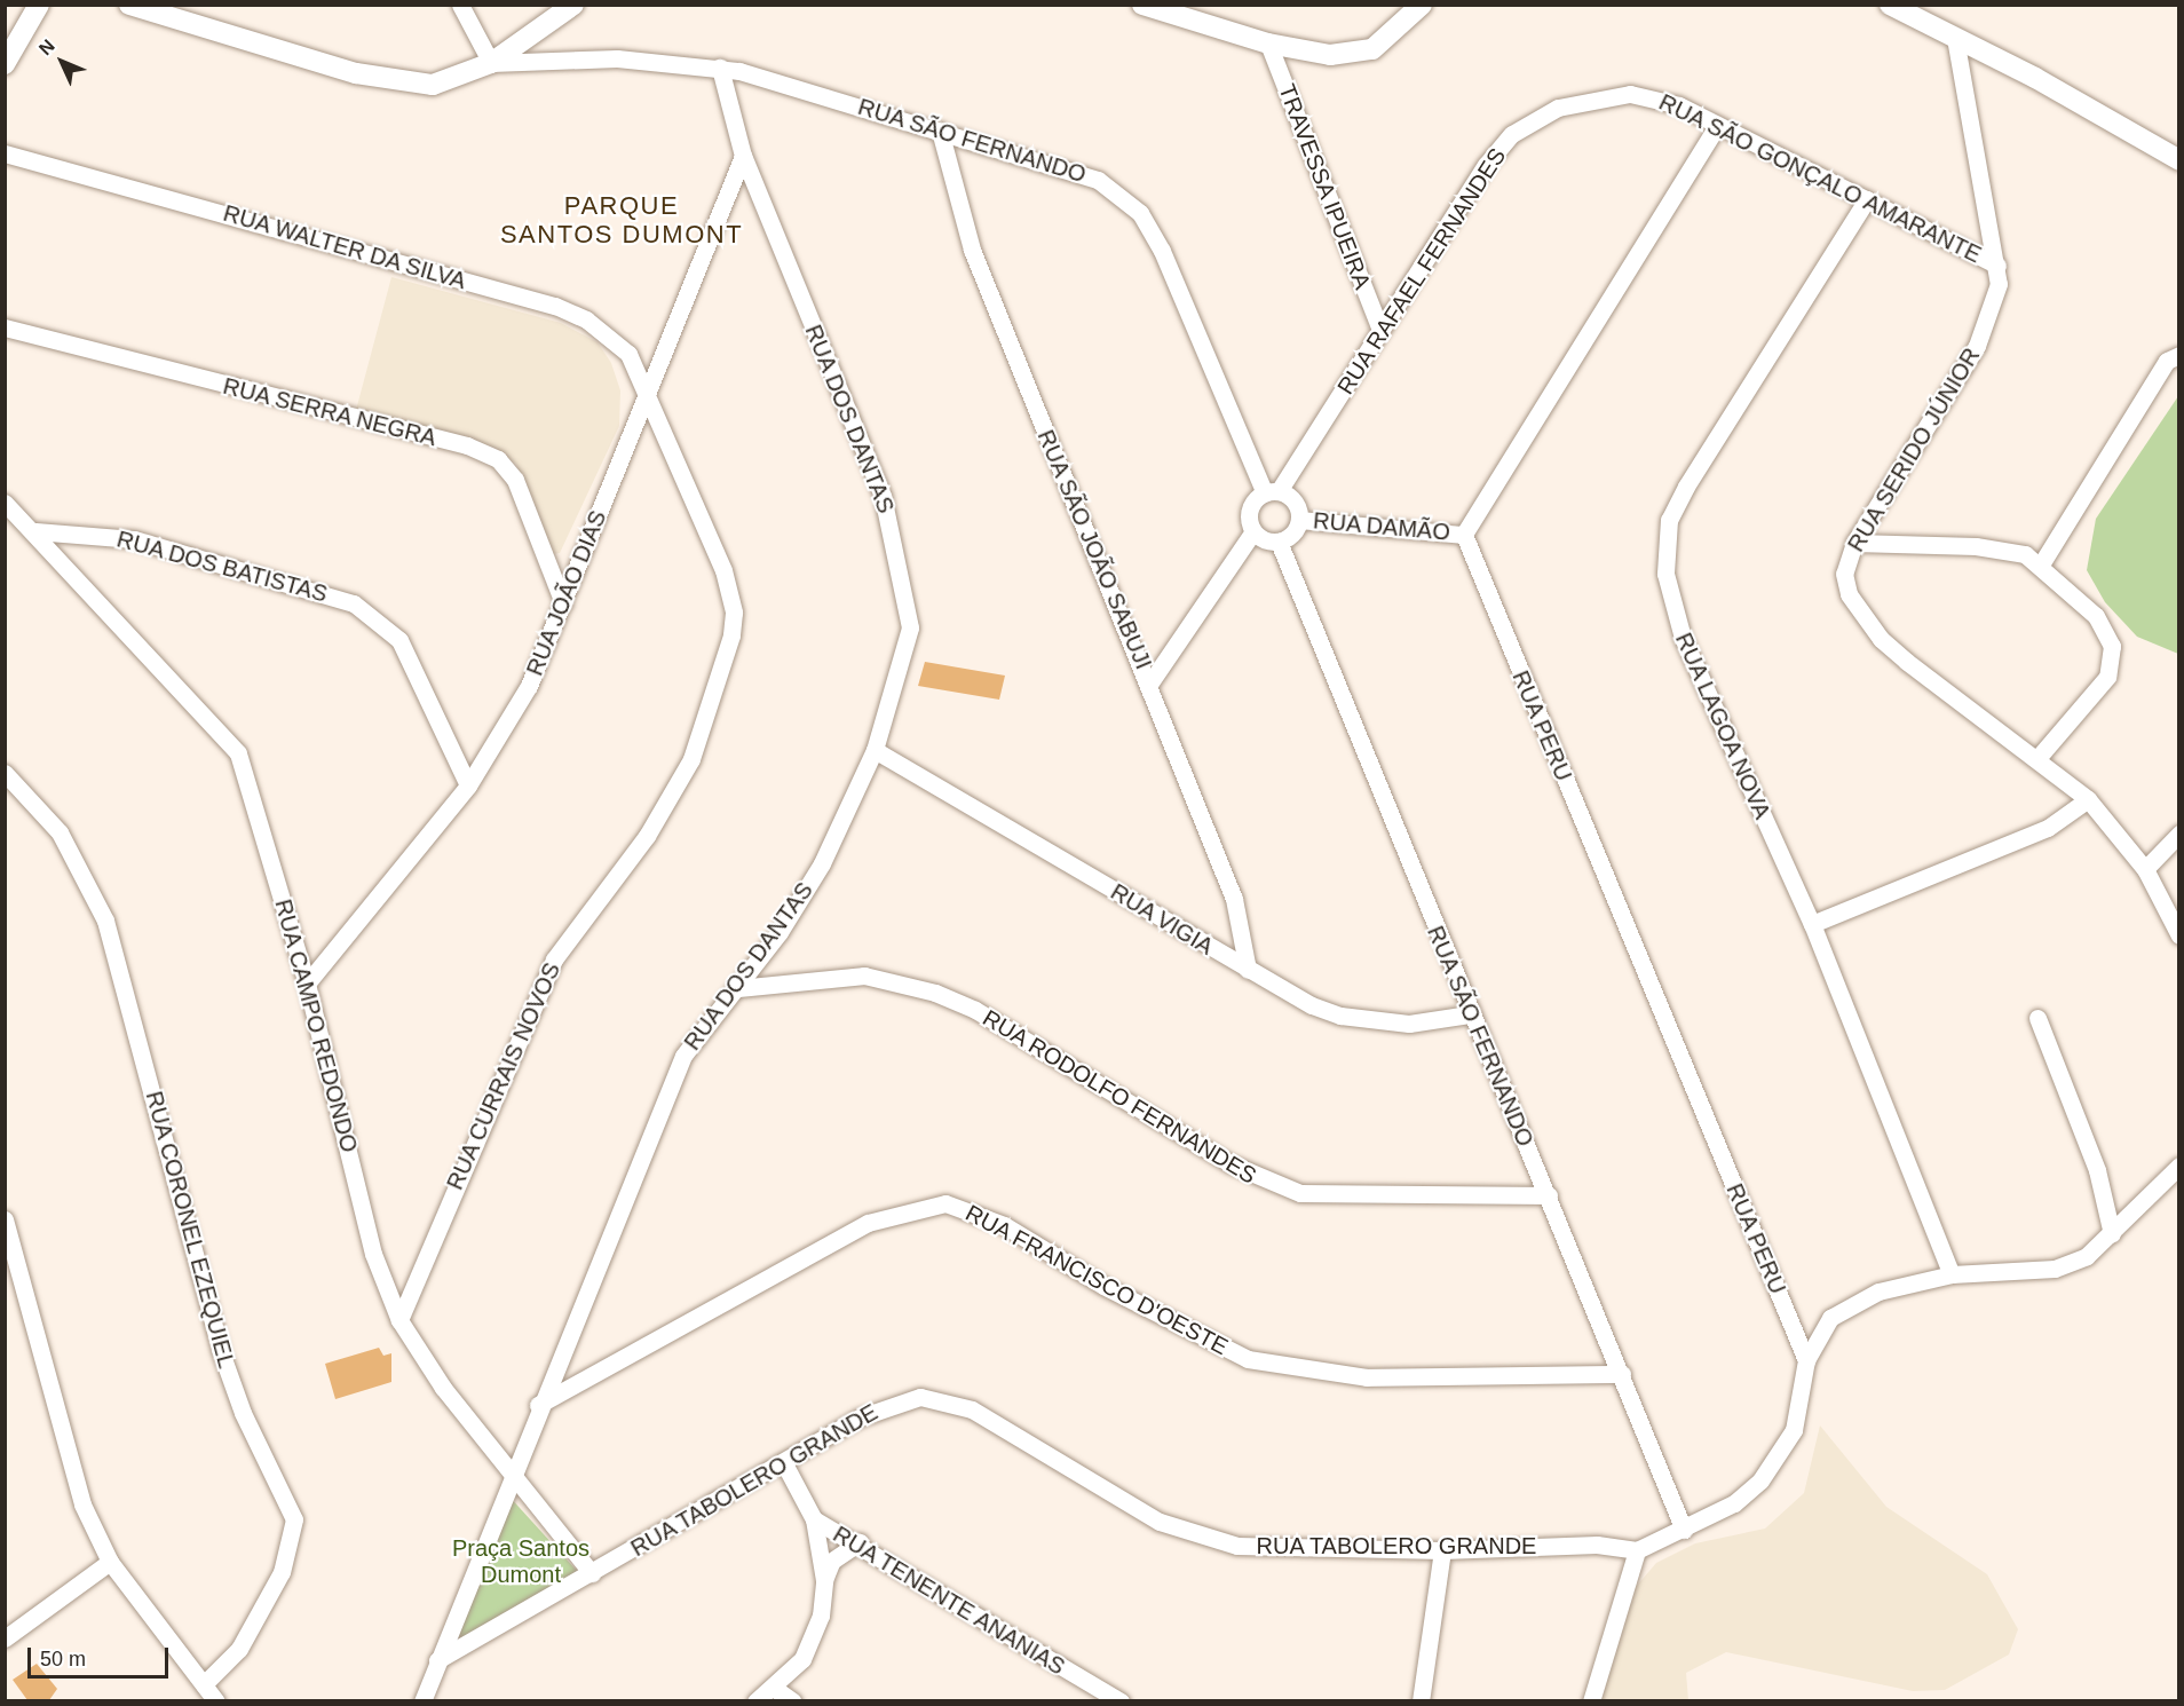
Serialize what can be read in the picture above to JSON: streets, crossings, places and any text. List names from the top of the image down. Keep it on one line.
{"streets":{"street":["RUA SÃO FERNANDO","RUA SÃO GONÇALO AMARANTE","TRAVESSA IPUEIRA","RUA WALTER DA SILVA","RUA RAFAEL FERNANDES","RUA SERRA NEGRA","RUA DOS DANTAS","RUA SERIDO JÚNIOR","RUA DAMÃO","RUA SÃO JOÃO SABUJI","RUA DOS BATISTAS","RUA JOÃO DIAS","RUA PERU","RUA LAGOA NOVA","RUA VIGIA","RUA CAMPO REDONDO","RUA CURRAIS NOVOS","RUA RODOLFO FERNANDES","RUA CORONEL EZEQUIEL","RUA FRANCISCO D'OESTE","RUA TABOLERO GRANDE","RUA TENENTE ANANIAS"]},"crossings":[["RUA SÃO FERNANDO","RUA RAFAEL FERNANDES"],["RUA SÃO FERNANDO","RUA DOS DANTAS"],["RUA SÃO FERNANDO","RUA DAMÃO"],["RUA SÃO FERNANDO","RUA SÃO JOÃO SABUJI"],["RUA SÃO FERNANDO","RUA VIGIA"],["RUA SÃO FERNANDO","RUA RODOLFO FERNANDES"],["RUA SÃO FERNANDO","RUA FRANCISCO D'OESTE"],["RUA SÃO GONÇALO AMARANTE","RUA RAFAEL FERNANDES"],["RUA SÃO GONÇALO AMARANTE","RUA SERIDO JÚNIOR"],["RUA SÃO GONÇALO AMARANTE","RUA LAGOA NOVA"],["TRAVESSA IPUEIRA","RUA RAFAEL FERNANDES"],["RUA WALTER DA SILVA","RUA JOÃO DIAS"],["RUA WALTER DA SILVA","RUA CURRAIS NOVOS"],["RUA RAFAEL FERNANDES","RUA DAMÃO"],["RUA SERRA NEGRA","RUA JOÃO DIAS"],["RUA DOS DANTAS","RUA JOÃO DIAS"],["RUA DOS DANTAS","RUA VIGIA"],["RUA DOS DANTAS","RUA CAMPO REDONDO"],["RUA DOS DANTAS","RUA RODOLFO FERNANDES"],["RUA DOS DANTAS","RUA FRANCISCO D'OESTE"],["RUA DOS DANTAS","RUA TABOLERO GRANDE"],["RUA DAMÃO","RUA PERU"],["RUA SÃO JOÃO SABUJI","RUA VIGIA"],["RUA DOS BATISTAS","RUA JOÃO DIAS"],["RUA DOS BATISTAS","RUA CAMPO REDONDO"],["RUA JOÃO DIAS","RUA CAMPO REDONDO"],["RUA JOÃO DIAS","RUA CURRAIS NOVOS"],["RUA CAMPO REDONDO","RUA CURRAIS NOVOS"],["RUA CAMPO REDONDO","RUA TABOLERO GRANDE"]],"districts":["PARQUE SANTOS DUMONT"],"parks":["Praça Santos Dumont"],"scale_bar":"50 m","north":"top left"}
